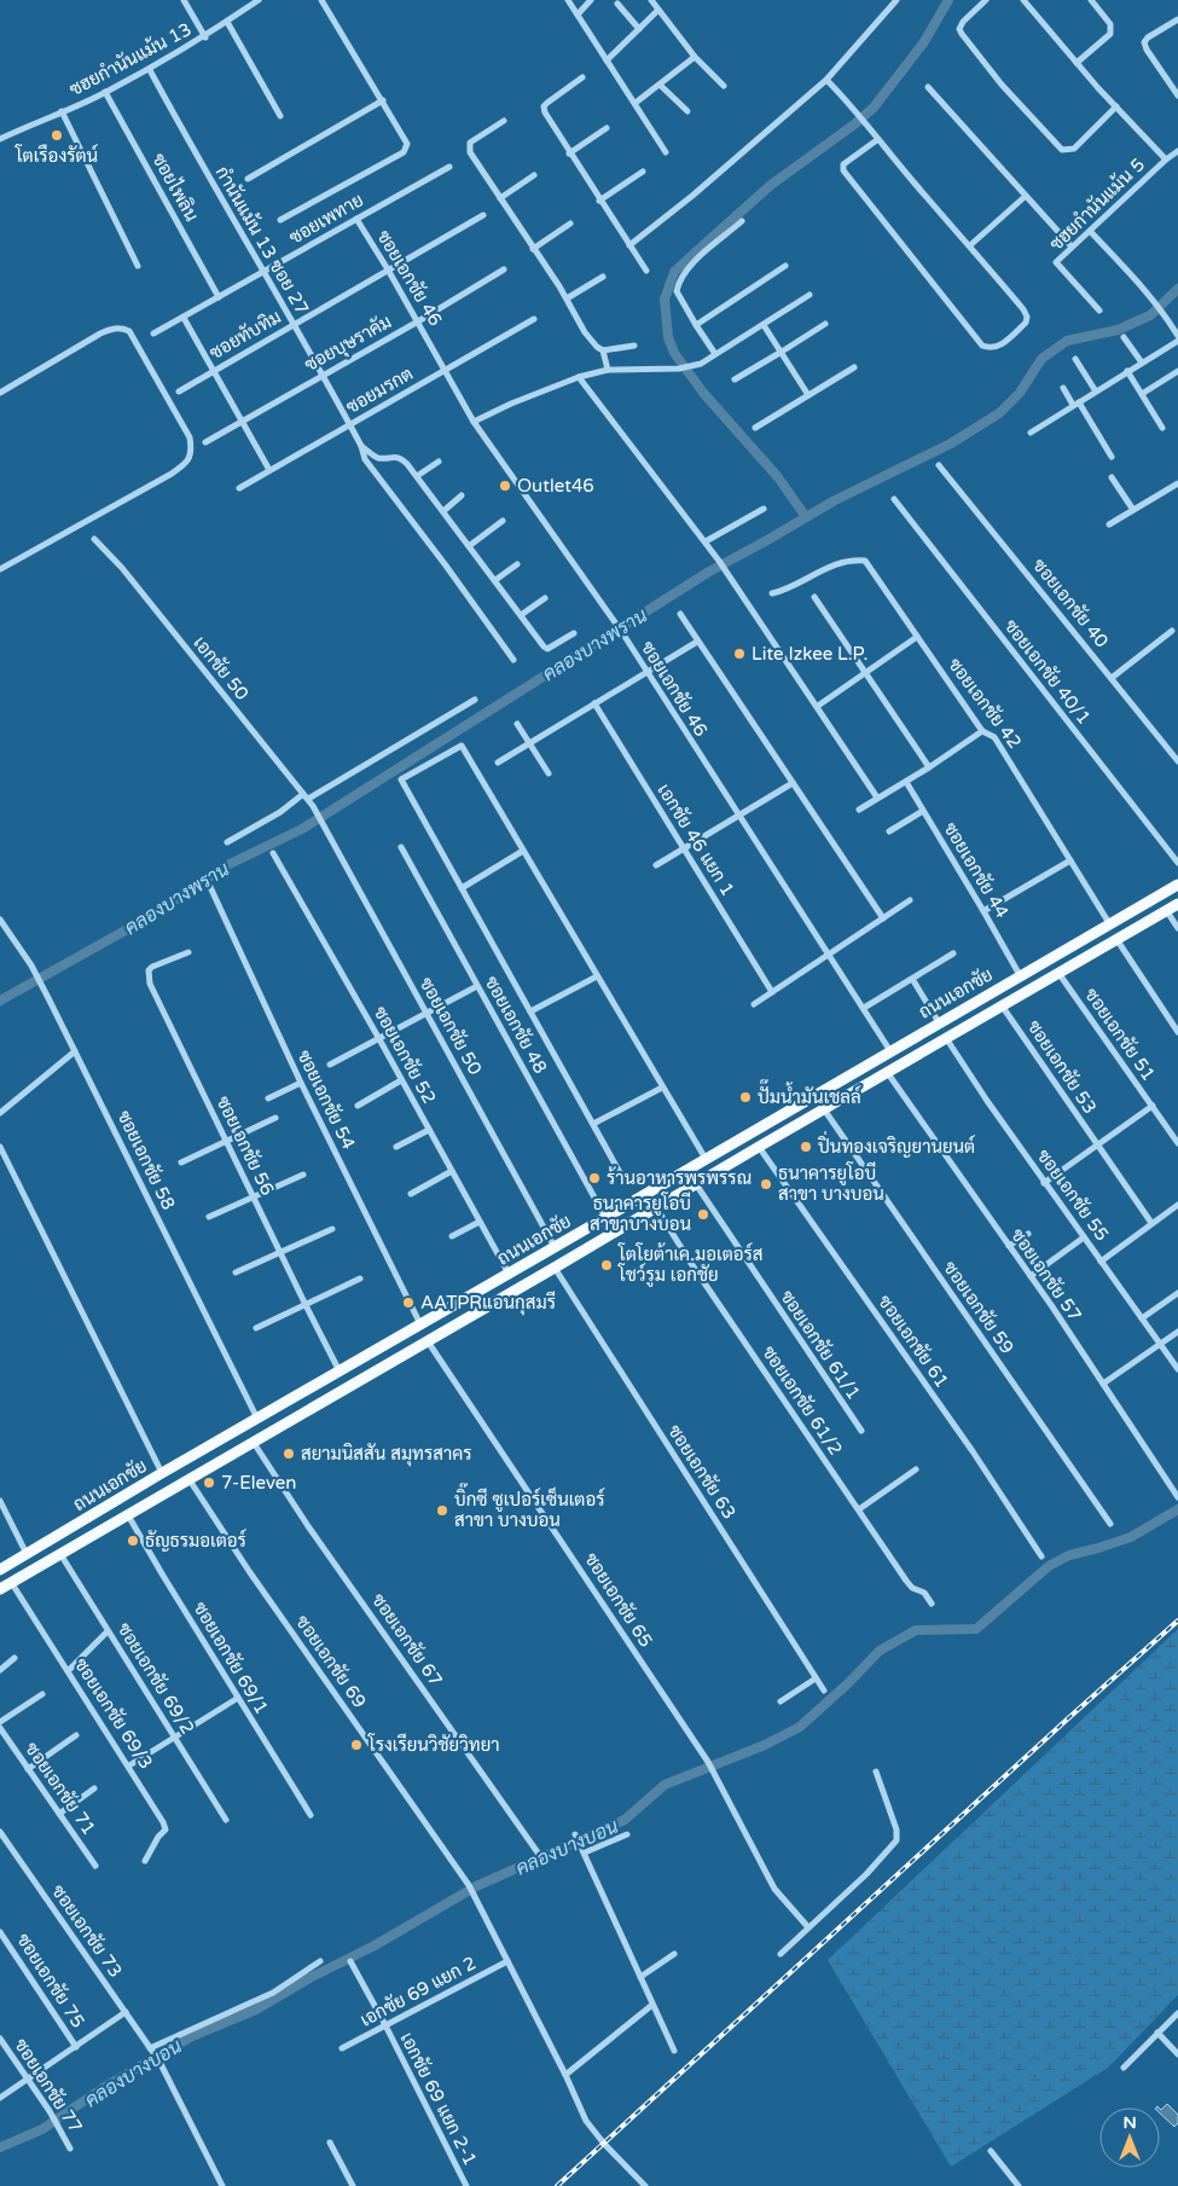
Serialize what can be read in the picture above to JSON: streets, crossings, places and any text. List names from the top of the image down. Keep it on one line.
{"streets":{"main road":["ถนนเอกชัย"],"street":["ซฮยกำนันแม้น 13","ซอยไพลิน","ซฮยกำนันแม้น 5","ซอยเพทาย","กำนันแม้น 13 ซอย 27","ซอยเอกชัย 46","ซอยทับทิม","ซอยบุษราคัม","ซอยมรกต","ซอยเอกชัย 40","เอกชัย 50","ซอยเอกชัย 40/1","ซอยเอกชัย 42","เอกชัย 46 แยก 1","ซอยเอกชัย 44","ซอยเอกชัย 48","ซอยเอกชัย 50","ซอยเอกชัย 51","ซอยเอกชัย 52","ซอยเอกชัย 53","ซอยเอกชัย 54","ซอยเอกชัย 56","ซอยเอกชัย 58","ซอยเอกชัย 55","ซอยเอกชัย 57","ซอยเอกชัย 59","ซอยเอกชัย 61","ซอยเอกชัย 61/1","ซอยเอกชัย 61/2","ซอยเอกชัย 63","ซอยเอกชัย 65","ซอยเอกชัย 67","ซอยเอกชัย 69/1","ซอยเอกชัย 69","ซอยเอกชัย 69/2","ซอยเอกชัย 69/3","ซอยเอกชัย 71","ซอยเอกชัย 73","ซอยเอกชัย 75","เอกชัย 69 แยก 2","ซอยเอกชัย 77","เอกชัย 69 แยก 2-1"]},"crossings":[["ซฮยกำนันแม้น 13","ซอยไพลิน"],["ซฮยกำนันแม้น 13","กำนันแม้น 13 ซอย 27"],["ซอยไพลิน","ซอยเพทาย"],["ซอยเพทาย","กำนันแม้น 13 ซอย 27"],["ซอยเพทาย","ซอยเอกชัย 46"],["กำนันแม้น 13 ซอย 27","ซอยทับทิม"],["กำนันแม้น 13 ซอย 27","ซอยบุษราคัม"],["กำนันแม้น 13 ซอย 27","ซอยมรกต"],["ซอยเอกชัย 46","ซอยทับทิม"],["ซอยเอกชัย 46","ซอยบุษราคัม"],["ซอยเอกชัย 46","ซอยมรกต"],["ซอยเอกชัย 46","ถนนเอกชัย"],["เอกชัย 50","ซอยเอกชัย 50"],["ซอยเอกชัย 42","ถนนเอกชัย"],["ซอยเอกชัย 44","ถนนเอกชัย"],["ถนนเอกชัย","ซอยเอกชัย 48"],["ถนนเอกชัย","ซอยเอกชัย 50"],["ถนนเอกชัย","ซอยเอกชัย 51"],["ถนนเอกชัย","ซอยเอกชัย 52"],["ถนนเอกชัย","ซอยเอกชัย 53"],["ถนนเอกชัย","ซอยเอกชัย 54"],["ถนนเอกชัย","ซอยเอกชัย 56"],["ถนนเอกชัย","ซอยเอกชัย 58"],["ถนนเอกชัย","ซอยเอกชัย 55"],["ถนนเอกชัย","ซอยเอกชัย 57"],["ถนนเอกชัย","ซอยเอกชัย 59"],["ถนนเอกชัย","ซอยเอกชัย 61"],["ถนนเอกชัย","ซอยเอกชัย 61/1"],["ถนนเอกชัย","ซอยเอกชัย 61/2"],["ถนนเอกชัย","ซอยเอกชัย 63"],["ถนนเอกชัย","ซอยเอกชัย 65"],["ถนนเอกชัย","ซอยเอกชัย 67"],["ถนนเอกชัย","ซอยเอกชัย 69/1"],["ถนนเอกชัย","ซอยเอกชัย 69"],["ถนนเอกชัย","ซอยเอกชัย 69/2"],["ถนนเอกชัย","ซอยเอกชัย 69/3"],["ซอยเอกชัย 69","เอกชัย 69 แยก 2"],["เอกชัย 69 แยก 2","เอกชัย 69 แยก 2-1"]],"water":["คลองบางพราน","คลองบางบอน"],"places":["โตเรืองรัตน์","Outlet46","Lite Izkee L.P.","ปั๊มน้ำมันเชลล์","ปิ่นทองเจริญยานยนต์","ร้านอาหารพรพรรณ","ธนาคารยูโอบี สาขา บางบอน","ธนาคารยูโอบี สาขาบางบอน","โตโยต้าเค.มอเตอร์ส โชว์รูม เอกชัย","AATPRแอนกุสมรี","สยามนิสสัน สมุทรสาคร","7-Eleven","บิ๊กซี ซูเปอร์เซ็นเตอร์ สาขา บางบอน","ธัญธรมอเตอร์","โรงเรียนวิชัยวิทยา"],"north":"top"}
